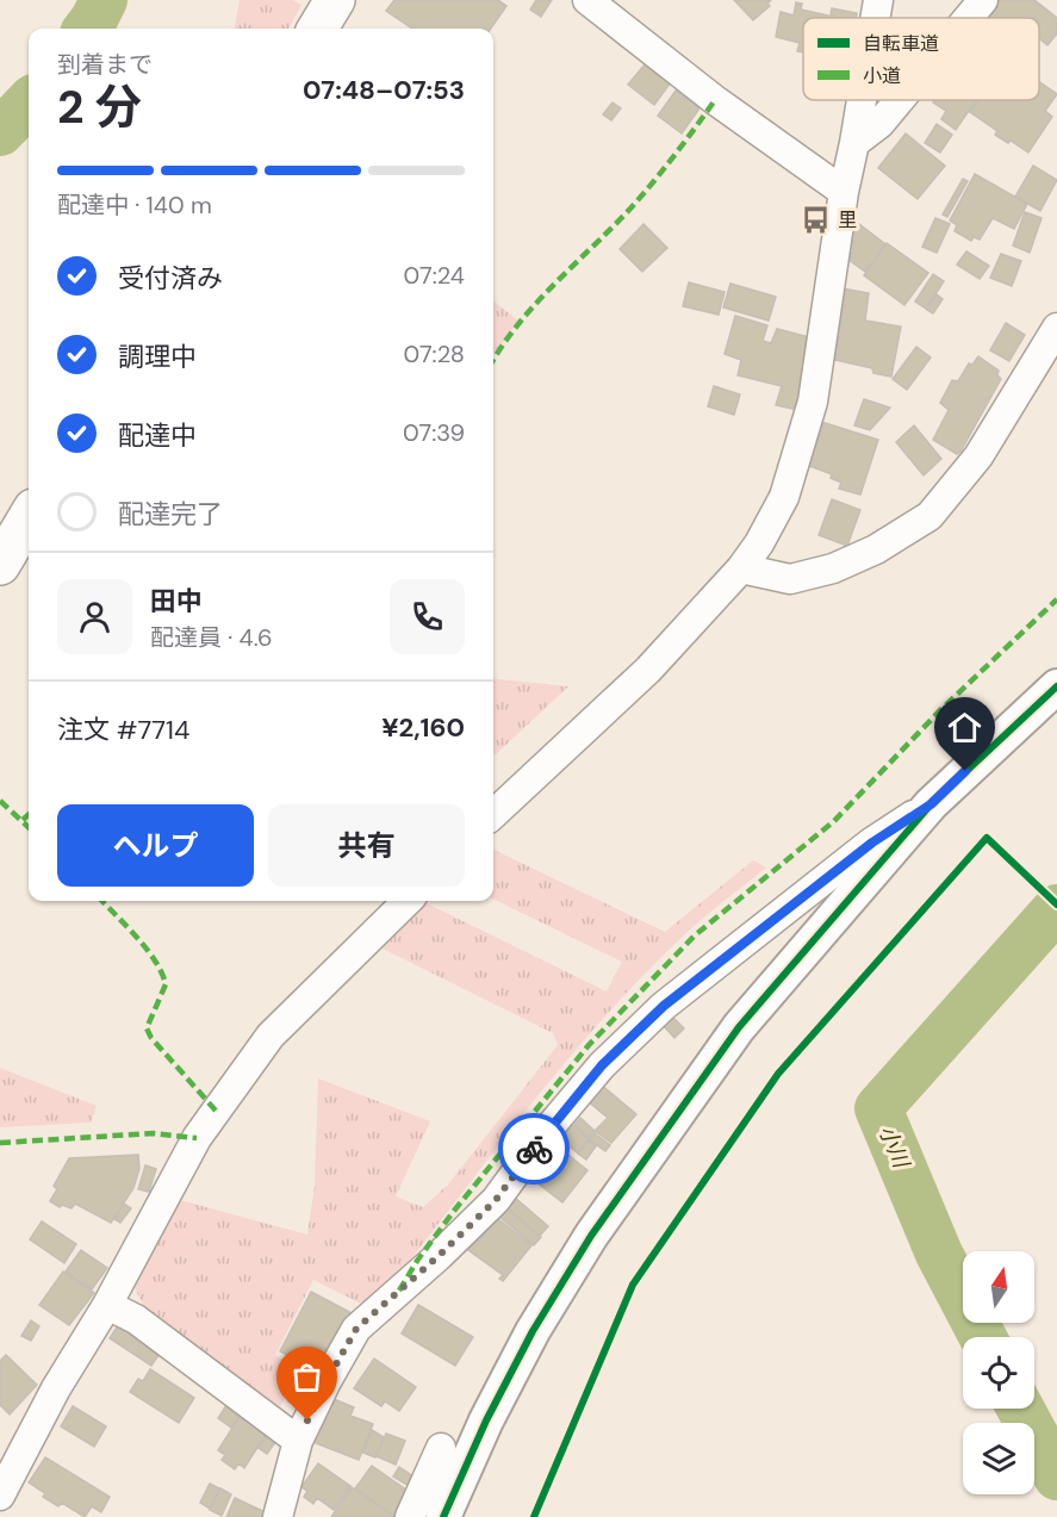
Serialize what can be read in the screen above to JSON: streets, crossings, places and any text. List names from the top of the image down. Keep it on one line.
{"water":["小川"],"places":{"bus stop":["里"]},"legend":["自転車道","小道"],"north":"top","page":{"heading":["2 分","到着まで","07:48–07:53"],"panel":["田中","配達員 · 4.6","注文 #7714","¥2,160"],"bar":"配達中 · 140 m","list":[["受付済み","07:24"],["調理中","07:28"],["配達中","07:39"],"配達完了"],"buttons":["ヘルプ","共有"]}}
